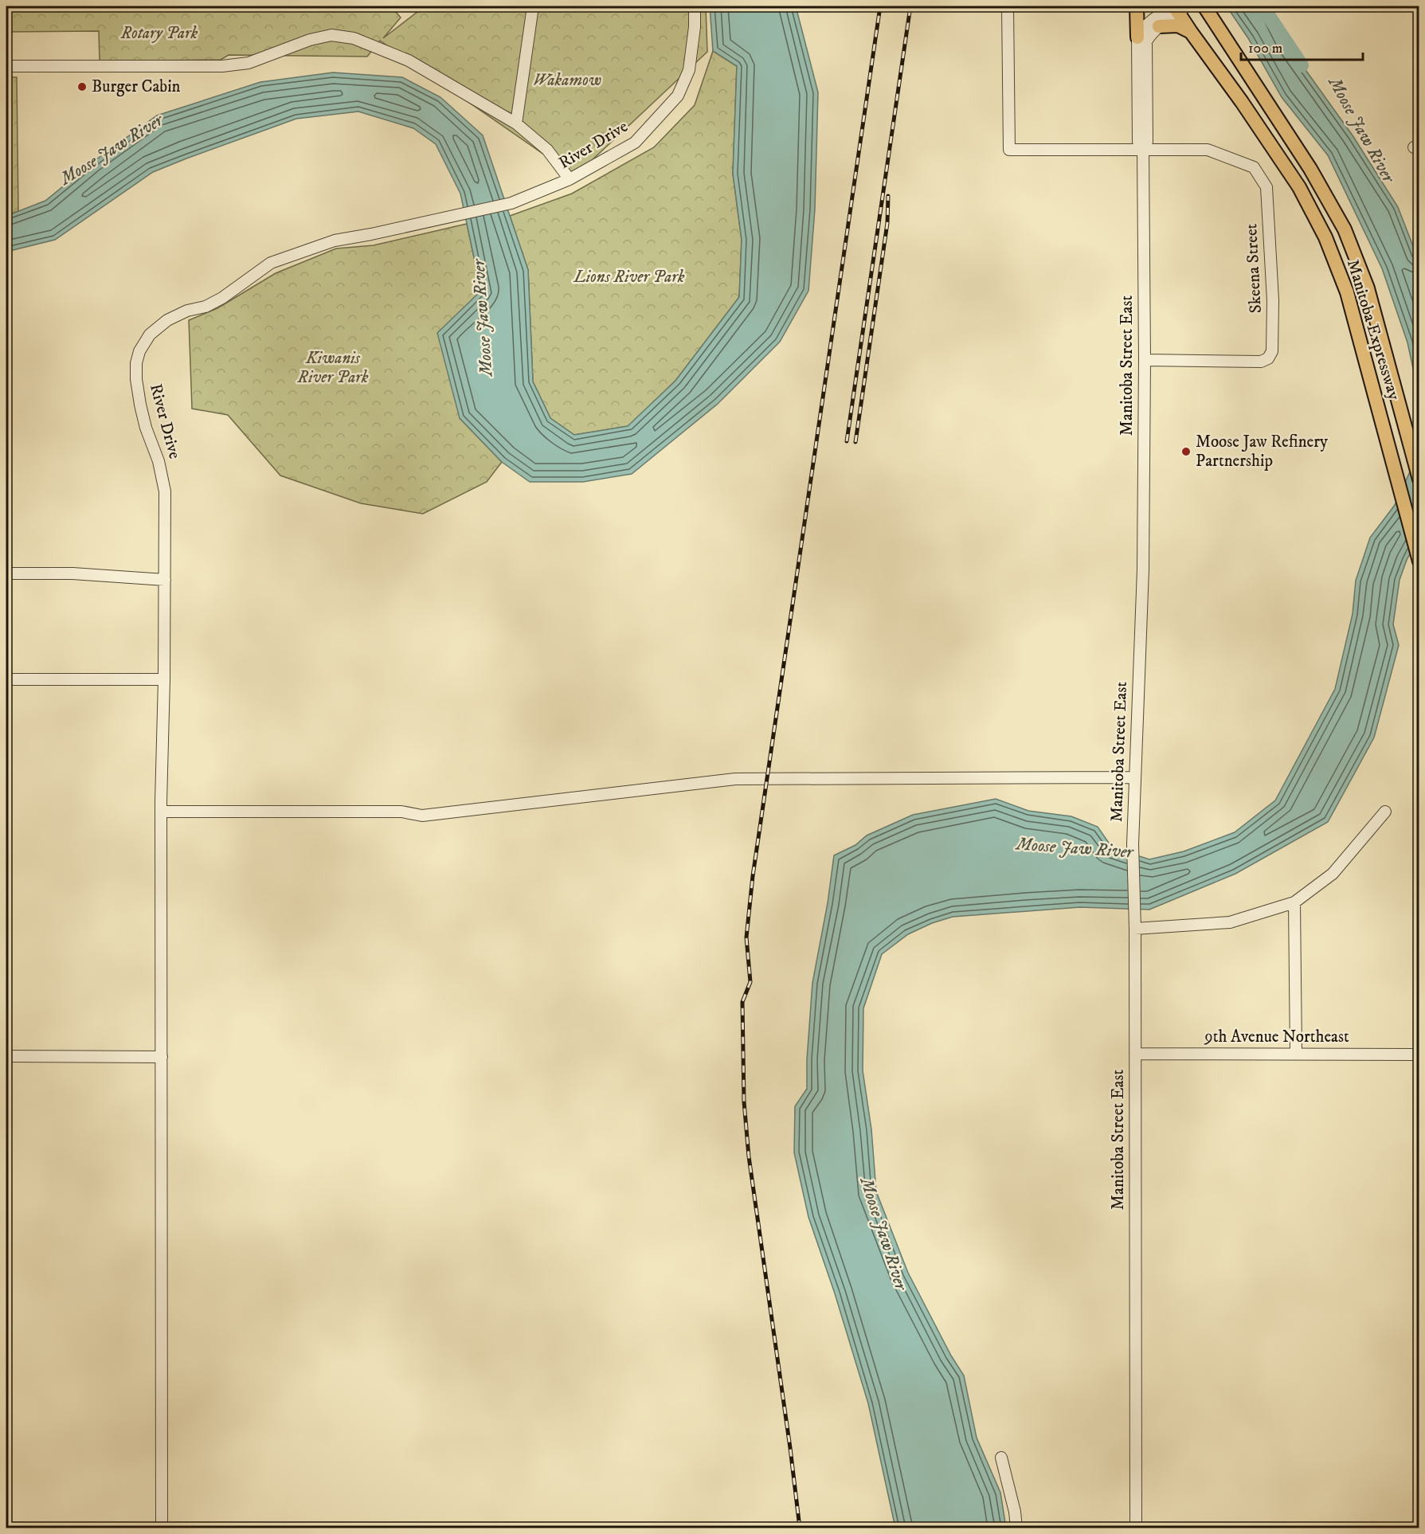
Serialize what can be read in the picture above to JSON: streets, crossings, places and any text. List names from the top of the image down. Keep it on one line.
{"streets":{"main road":["Manitoba Expressway"],"street":["River Drive","Skeena Street","Manitoba Street East","9th Avenue Northeast"]},"crossings":[["Skeena Street","Manitoba Street East"],["Manitoba Expressway","Manitoba Street East"],["Manitoba Street East","9th Avenue Northeast"]],"water":["Moose Jaw River"],"parks":["Rotary Park","Wakamow","Lions River Park","Kiwanis River Park"],"places":["Burger Cabin","Moose Jaw Refinery Partnership"],"scale_bar":"100 m"}
